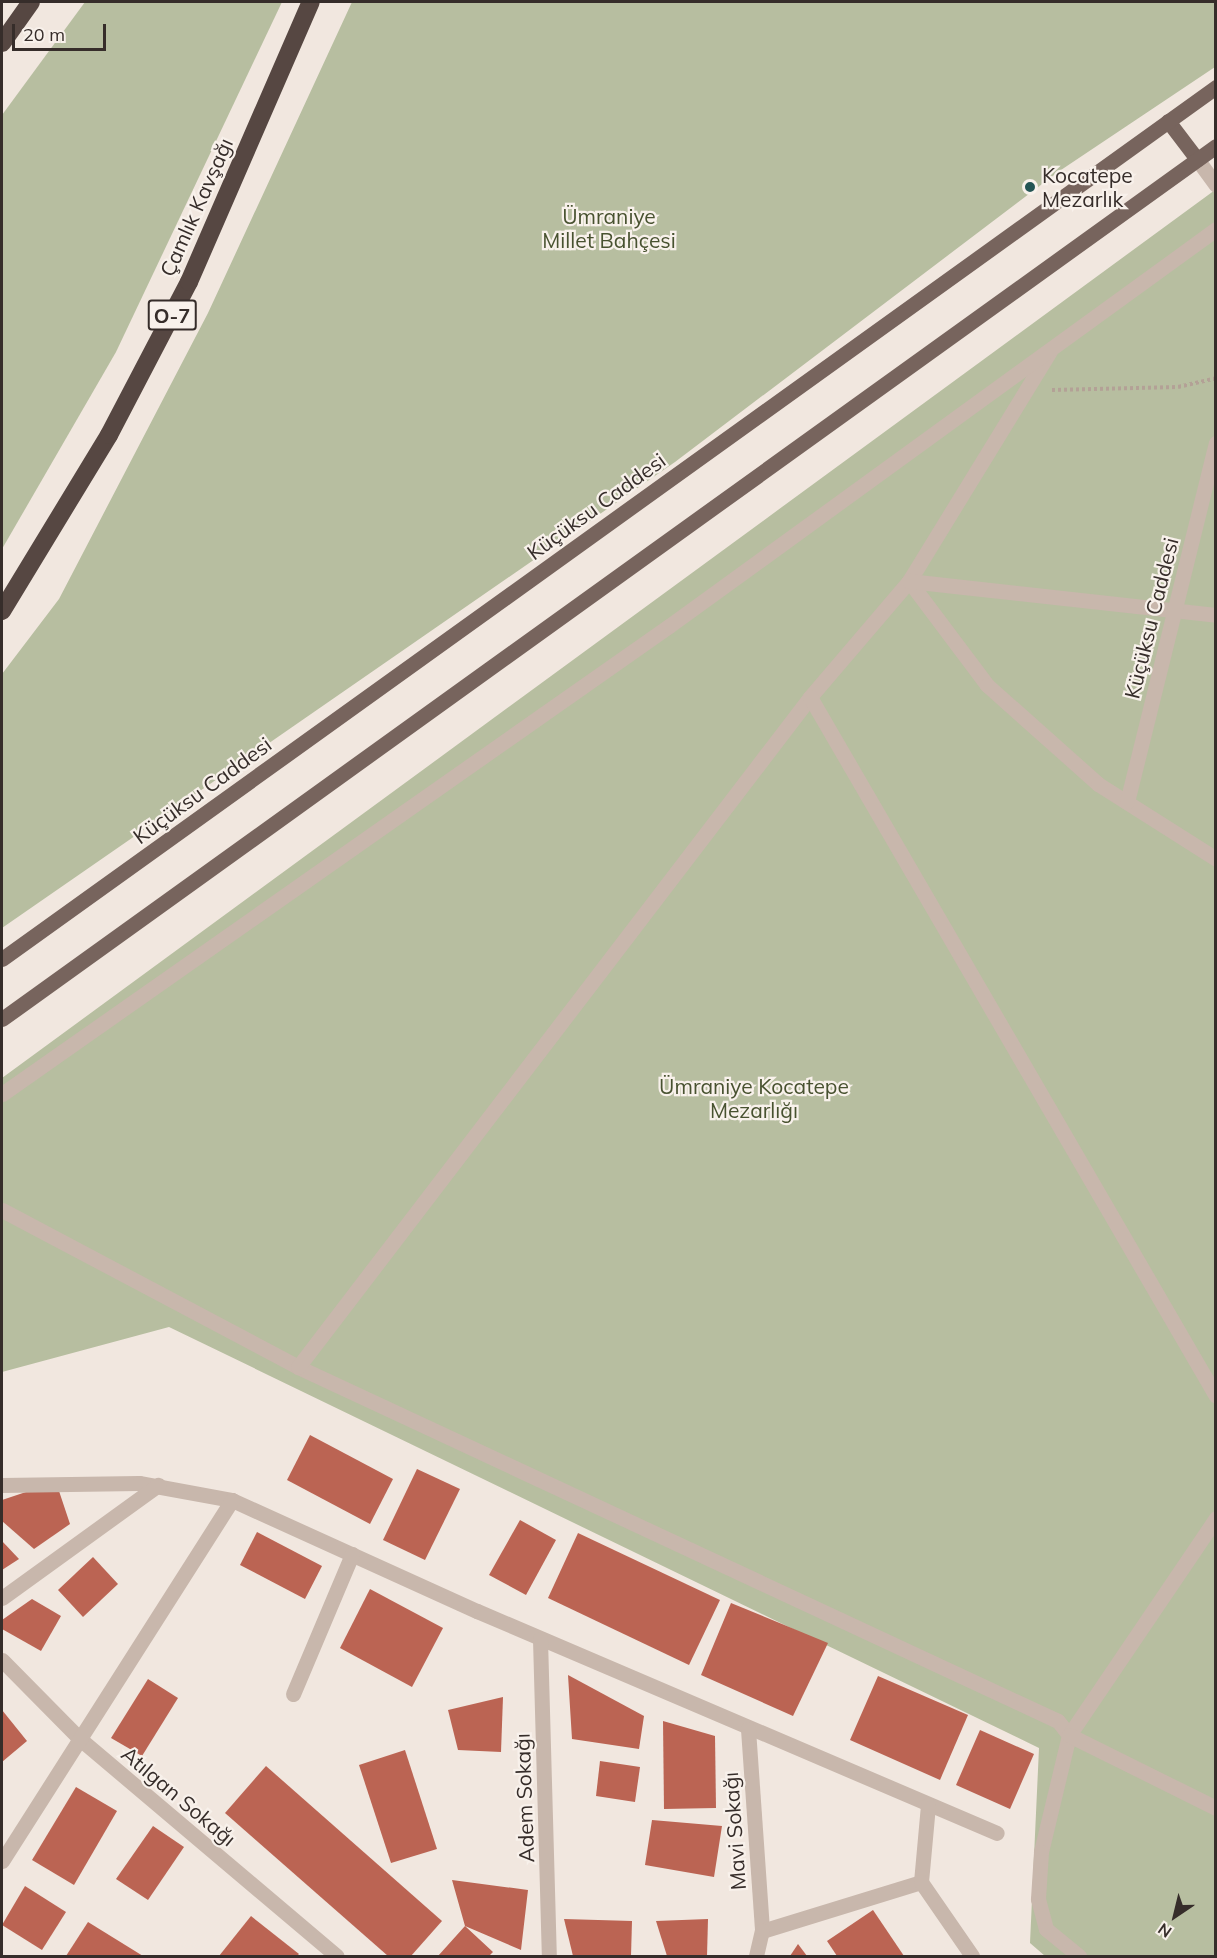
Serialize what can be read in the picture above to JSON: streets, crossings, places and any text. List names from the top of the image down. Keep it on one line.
{"streets":{"highway":["Çamlık Kavşağı","O-7"],"main road":["Küçüksu Caddesi"],"street":["Atılgan Sokağı","Adem Sokağı","Mavi Sokağı"]},"parks":["Ümraniye Millet Bahçesi","Ümraniye Kocatepe Mezarlığı"],"places":["Kocatepe Mezarlık"],"scale_bar":"20 m","north":"bottom left"}
